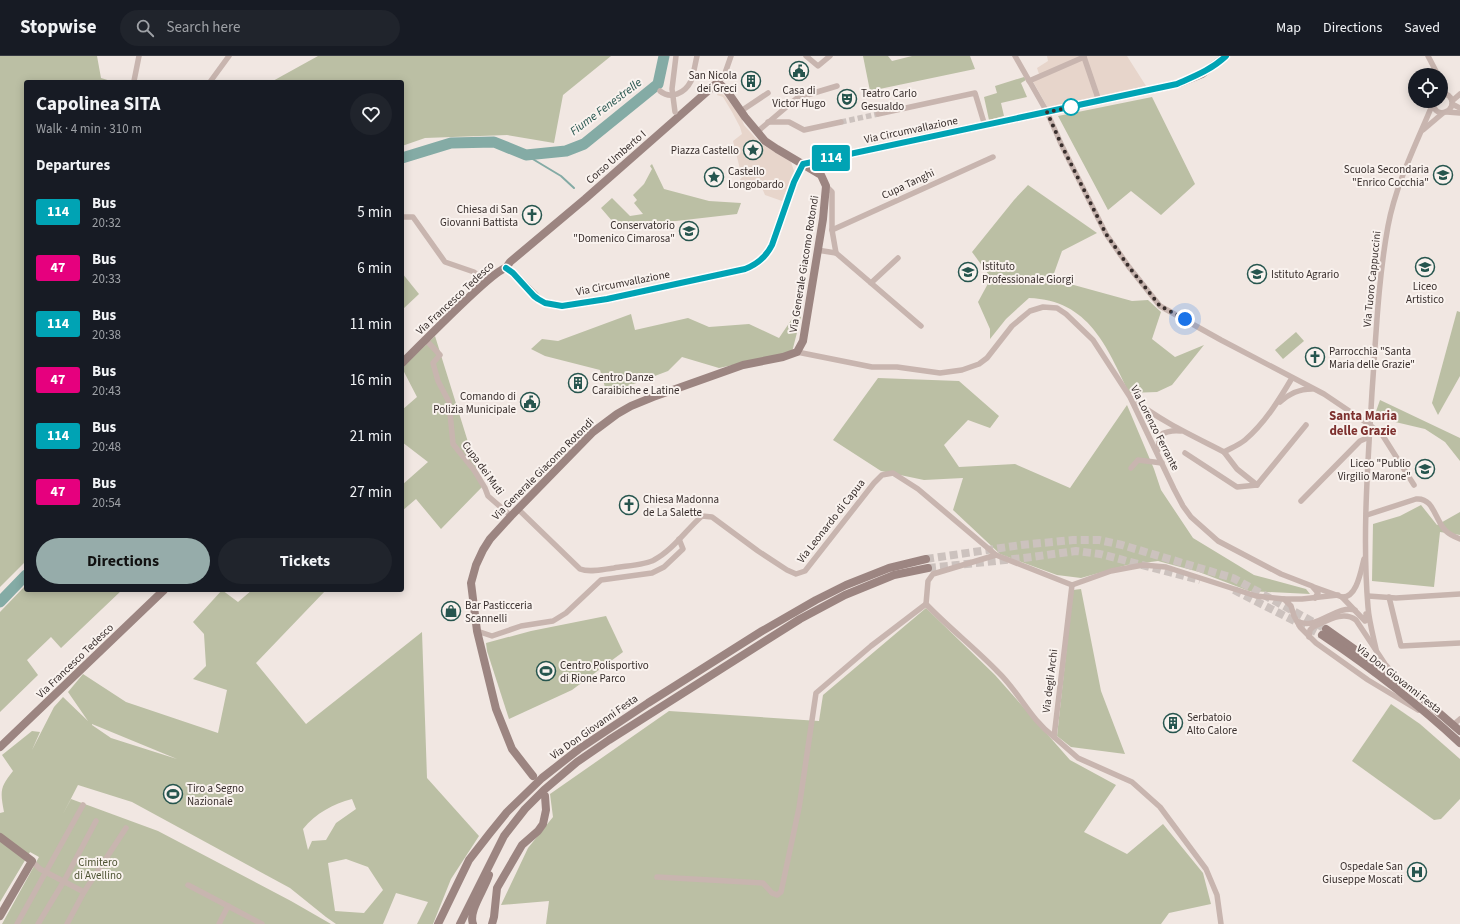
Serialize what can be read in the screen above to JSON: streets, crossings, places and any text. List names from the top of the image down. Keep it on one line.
{"streets":{"street":["Via Circumvallazione","Corso Umberto I","Cupa Tanghi","Via Generale Giacomo Rotondi","Via Tuoro Cappuccini","Via Francesco Tedesco","Via Lorenzo Ferrante","Cupa dei Muti","Via Leonardo di Capua","Via Don Giovanni Festa","Via degli Archi"]},"crossings":[["Via Circumvallazione","Corso Umberto I"],["Via Circumvallazione","Via Generale Giacomo Rotondi"],["Via Circumvallazione","Via Francesco Tedesco"],["Corso Umberto I","Via Generale Giacomo Rotondi"],["Corso Umberto I","Via Francesco Tedesco"],["Via Generale Giacomo Rotondi","Via Lorenzo Ferrante"],["Via Generale Giacomo Rotondi","Cupa dei Muti"],["Via Generale Giacomo Rotondi","Via Leonardo di Capua"],["Via Francesco Tedesco","Cupa dei Muti"]],"districts":["Santa Maria delle Grazie"],"water":["Fiume Fenestrelle"],"parks":["Cimitero di Avellino"],"places":{"public building":["Casa di Victor Hugo","Comando di Polizia Municipale"],"building":["San Nicola dei Greci","Centro Danze Caraibiche e Latine","Serbatoio Alto Calore"],"theatre":["Teatro Carlo Gesualdo"],"place":["Piazza Castello","Castello Longobardo"],"school or university":["Scuola Secondaria \"Enrico Cocchia\"","Conservatorio \"Domenico Cimarosa\"","Liceo Artistico","Istituto Professionale Giorgi","Istituto Agrario","Liceo \"Publio Virgilio Marone\""],"church":["Chiesa di San Giovanni Battista","Parrocchia \"Santa Maria delle Grazie\"","Chiesa Madonna de La Salette"],"shop":["Bar Pasticceria Scannelli"],"sports":["Centro Polisportivo di Rione Parco","Tiro a Segno Nazionale"],"hospital":["Ospedale San Giuseppe Moscati"]},"lines":["bus line 114"],"page":{"header":"Stopwise","search":"Search here","nav":["Map","Directions","Saved"],"on_map":"114","heading":[["Capolinea SITA","Walk · 4 min · 310 m"],"Departures"],"list":[{"mark":"114","name":"Bus","note":"20:32","value":"5 min"},{"mark":"47","name":"Bus","note":"20:33","value":"6 min"},{"mark":"114","name":"Bus","note":"20:38","value":"11 min"},{"mark":"47","name":"Bus","note":"20:43","value":"16 min"},{"mark":"114","name":"Bus","note":"20:48","value":"21 min"},{"mark":"47","name":"Bus","note":"20:54","value":"27 min"}],"buttons":["Directions","Tickets"]}}
